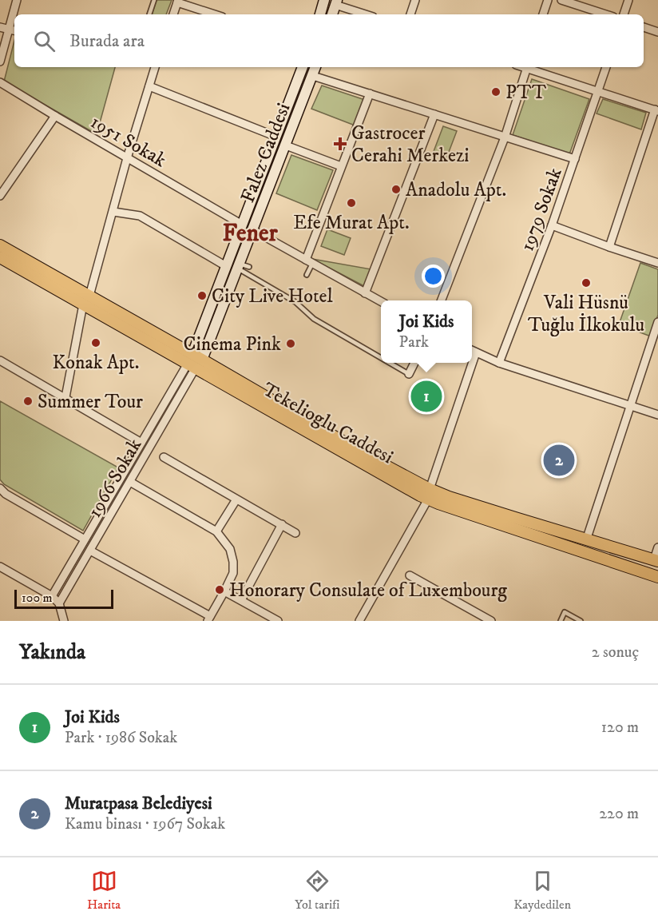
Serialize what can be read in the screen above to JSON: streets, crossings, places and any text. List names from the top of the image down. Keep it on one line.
{"streets":{"main road":["Tekelioglu Caddesi"],"street":["1951 Sokak","Falez Caddesi","1979 Sokak","1966 Sokak"]},"crossings":[["1951 Sokak","Falez Caddesi"],["Falez Caddesi","Tekelioglu Caddesi"],["Falez Caddesi","1966 Sokak"],["Tekelioglu Caddesi","1966 Sokak"]],"districts":["Fener"],"places":{"other":["PTT","Anadolu Apt.","Efe Murat Apt.","Vali Hüsnü Tuğlu İlkokulu","City Live Hotel","Konak Apt.","Cinema Pink","Summer Tour","Honorary Consulate of Luxembourg"],"health":["Gastrocer Cerahi Merkezi"]},"scale_bar":"100 m","page":{"search":"Burada ara","popup":["Joi Kids","Park"],"pins":["1","2"],"scale":"100 m","heading":["Yakında","2 sonuç"],"list":[{"mark":"1","name":"Joi Kids","note":"Park · 1986 Sokak","value":"120 m"},{"mark":"2","name":"Muratpasa Belediyesi","note":"Kamu binası · 1967 Sokak","value":"220 m"}],"nav":["Harita","Yol tarifi","Kaydedilen"]}}
